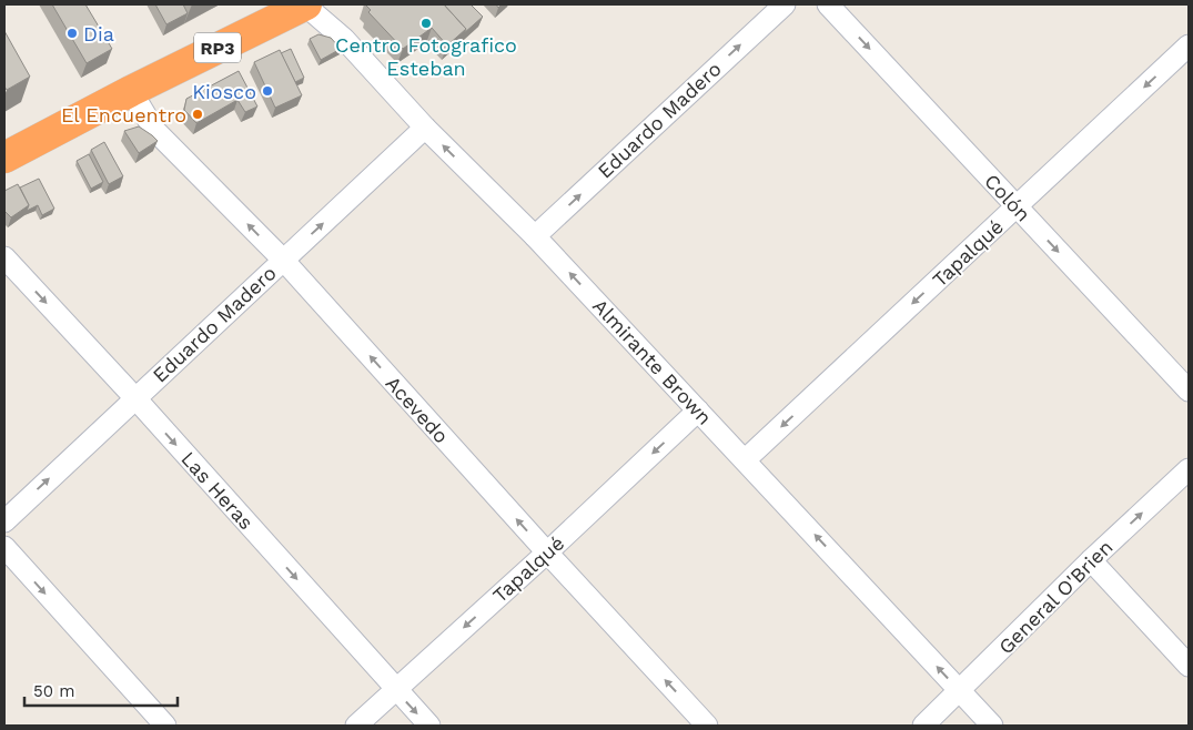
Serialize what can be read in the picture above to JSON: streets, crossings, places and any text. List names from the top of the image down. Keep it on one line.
{"streets":{"highway":["RP3"],"street":["Eduardo Madero","Colón","Tapalqué","Almirante Brown","Acevedo","Las Heras","General O'Brien"]},"crossings":[["RP3","Almirante Brown"],["RP3","Acevedo"],["Eduardo Madero","Almirante Brown"],["Eduardo Madero","Acevedo"],["Eduardo Madero","Las Heras"],["Colón","Tapalqué"],["Tapalqué","Almirante Brown"],["Tapalqué","Acevedo"],["Tapalqué","Las Heras"],["Almirante Brown","General O'Brien"]],"one_way":["Eduardo Madero","Colón","Tapalqué","Almirante Brown","Acevedo","Las Heras","General O'Brien"],"places":["Centro Fotografico Esteban","Dia","Kiosco","El Encuentro"],"scale_bar":"50 m"}
